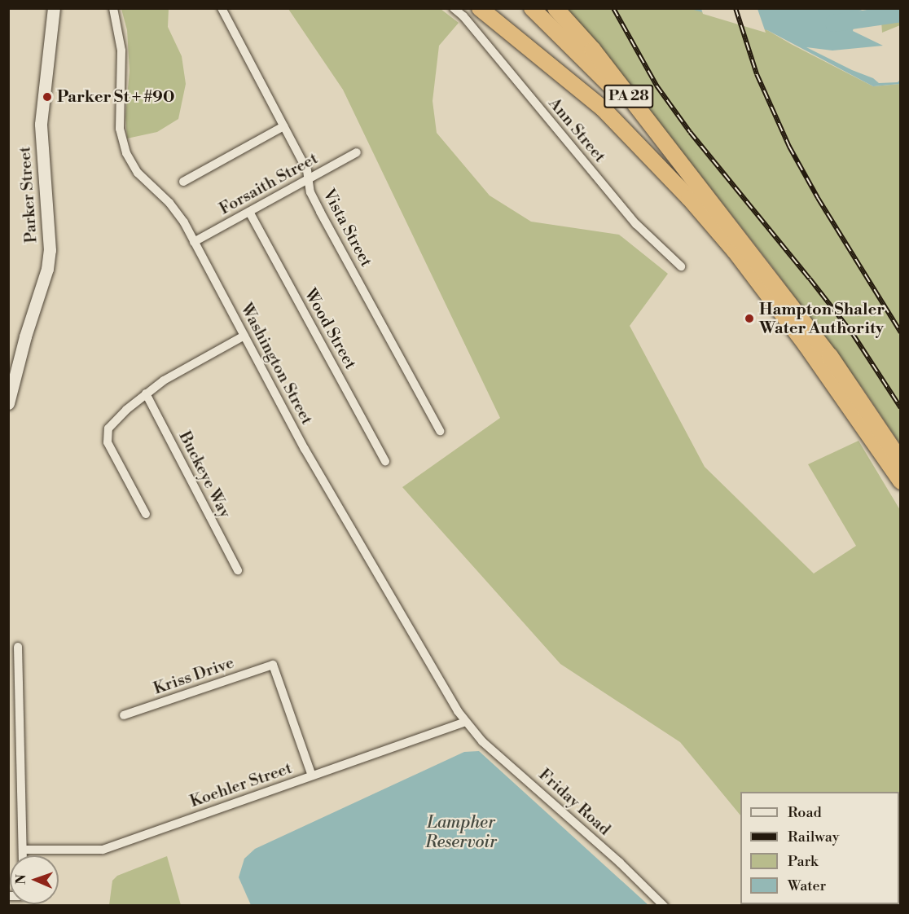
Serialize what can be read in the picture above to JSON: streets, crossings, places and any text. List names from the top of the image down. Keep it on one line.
{"streets":{"highway":["PA 28"],"street":["Ann Street","Forsaith Street","Parker Street","Vista Street","Wood Street","Washington Street","Buckeye Way","Kriss Drive","Koehler Street","Friday Road"]},"crossings":[["Forsaith Street","Vista Street"],["Forsaith Street","Wood Street"],["Forsaith Street","Washington Street"],["Washington Street","Koehler Street"],["Washington Street","Friday Road"],["Kriss Drive","Koehler Street"],["Koehler Street","Friday Road"]],"water":["Lampher Reservoir"],"places":["Parker St + #90","Hampton Shaler Water Authority"],"legend":["Road","Railway","Park","Water"],"north":"left"}
